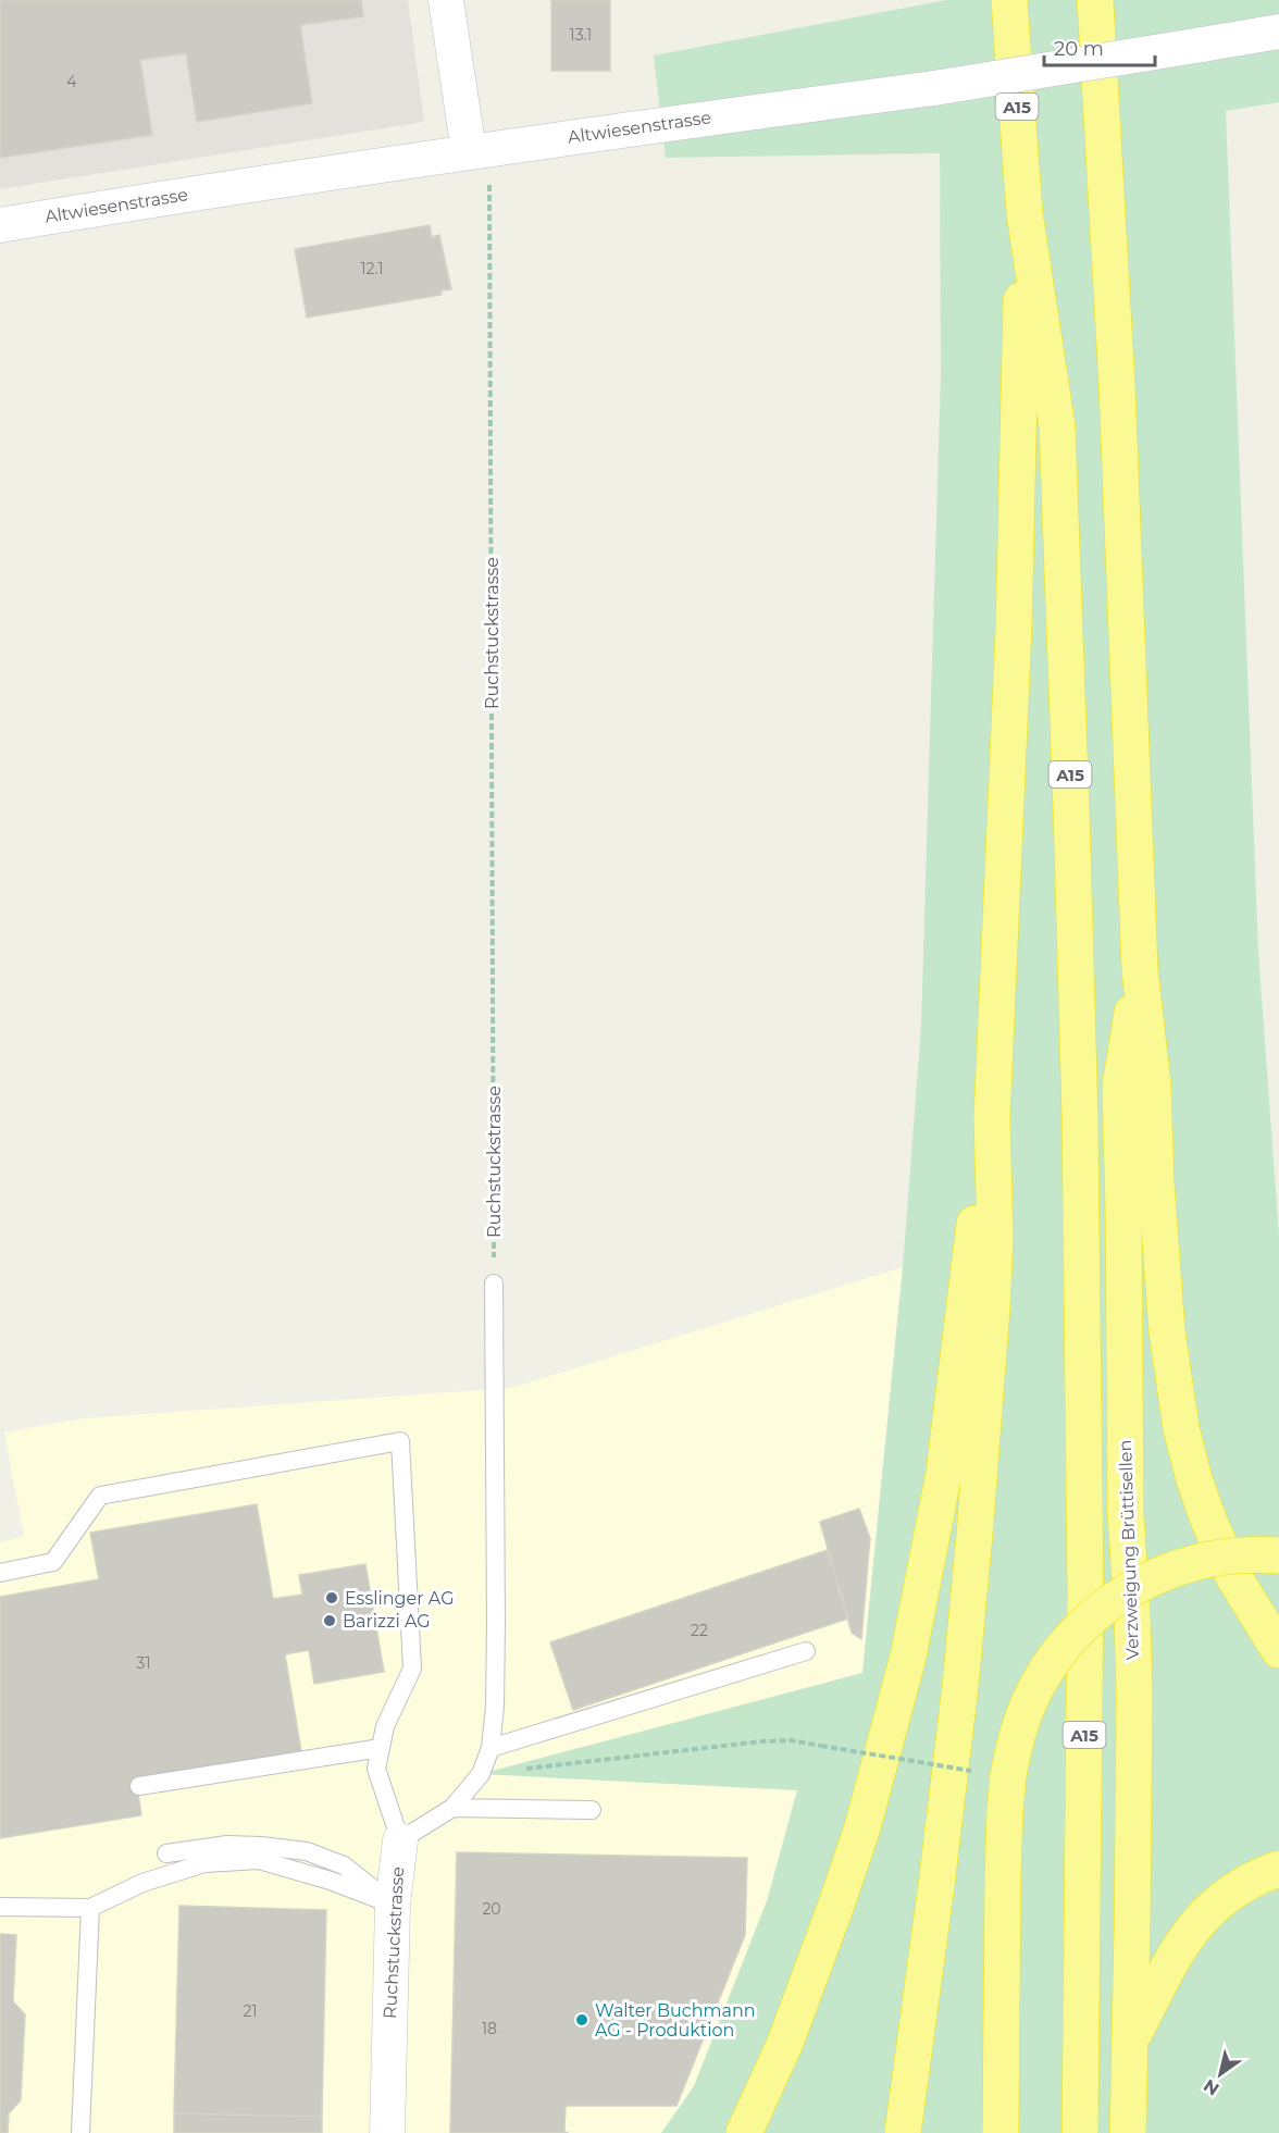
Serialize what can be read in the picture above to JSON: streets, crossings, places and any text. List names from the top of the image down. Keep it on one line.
{"streets":{"highway":["A15","Verzweigung Brüttisellen"],"street":["Altwiesenstrasse","Ruchstuckstrasse"]},"crossings":[["Altwiesenstrasse","Ruchstuckstrasse"]],"places":["Esslinger AG","Barizzi AG","Walter Buchmann AG - Produktion"],"house_numbers":["13.1","4","12.1","22","31","20","21","18"],"scale_bar":"20 m","north":"bottom left"}
